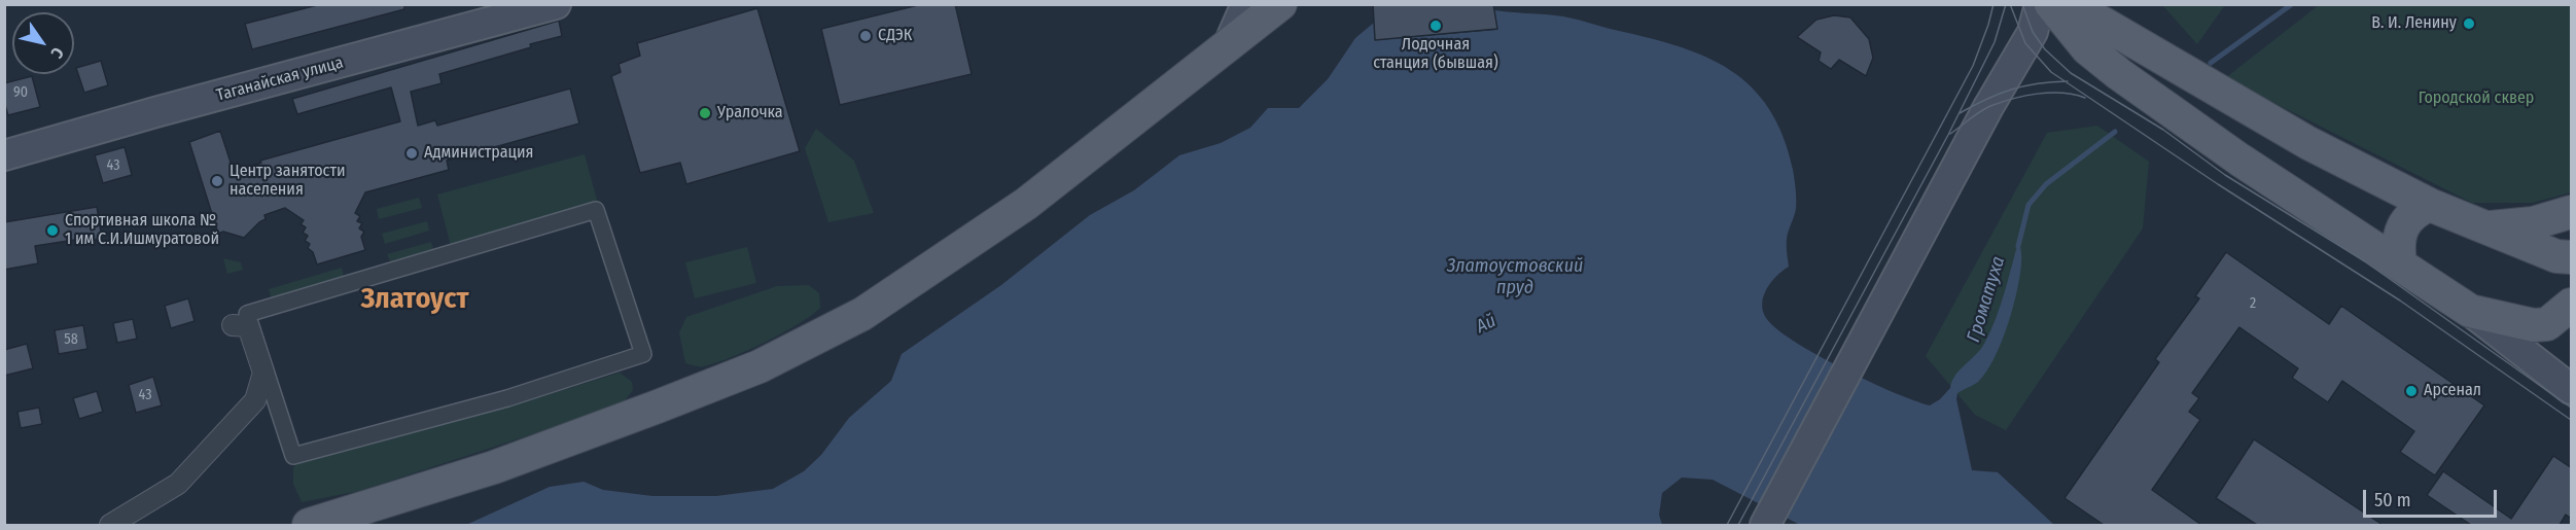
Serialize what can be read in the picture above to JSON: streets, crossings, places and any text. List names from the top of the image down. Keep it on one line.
{"streets":{"main road":["Таганайская улица"]},"districts":["Златоуст"],"water":["Златоустовский пруд","Громатуха","Ай"],"parks":["Городской сквер"],"places":["В. И. Ленину","Лодочная станция (бывшая)","СДЭК","Уралочка","Администрация","Центр занятости населения","Спортивная школа № 1 им С.И.Ишмуратовой","Арсенал"],"house_numbers":["90","43","2","58","43"],"scale_bar":"50 m","north":"bottom right"}
